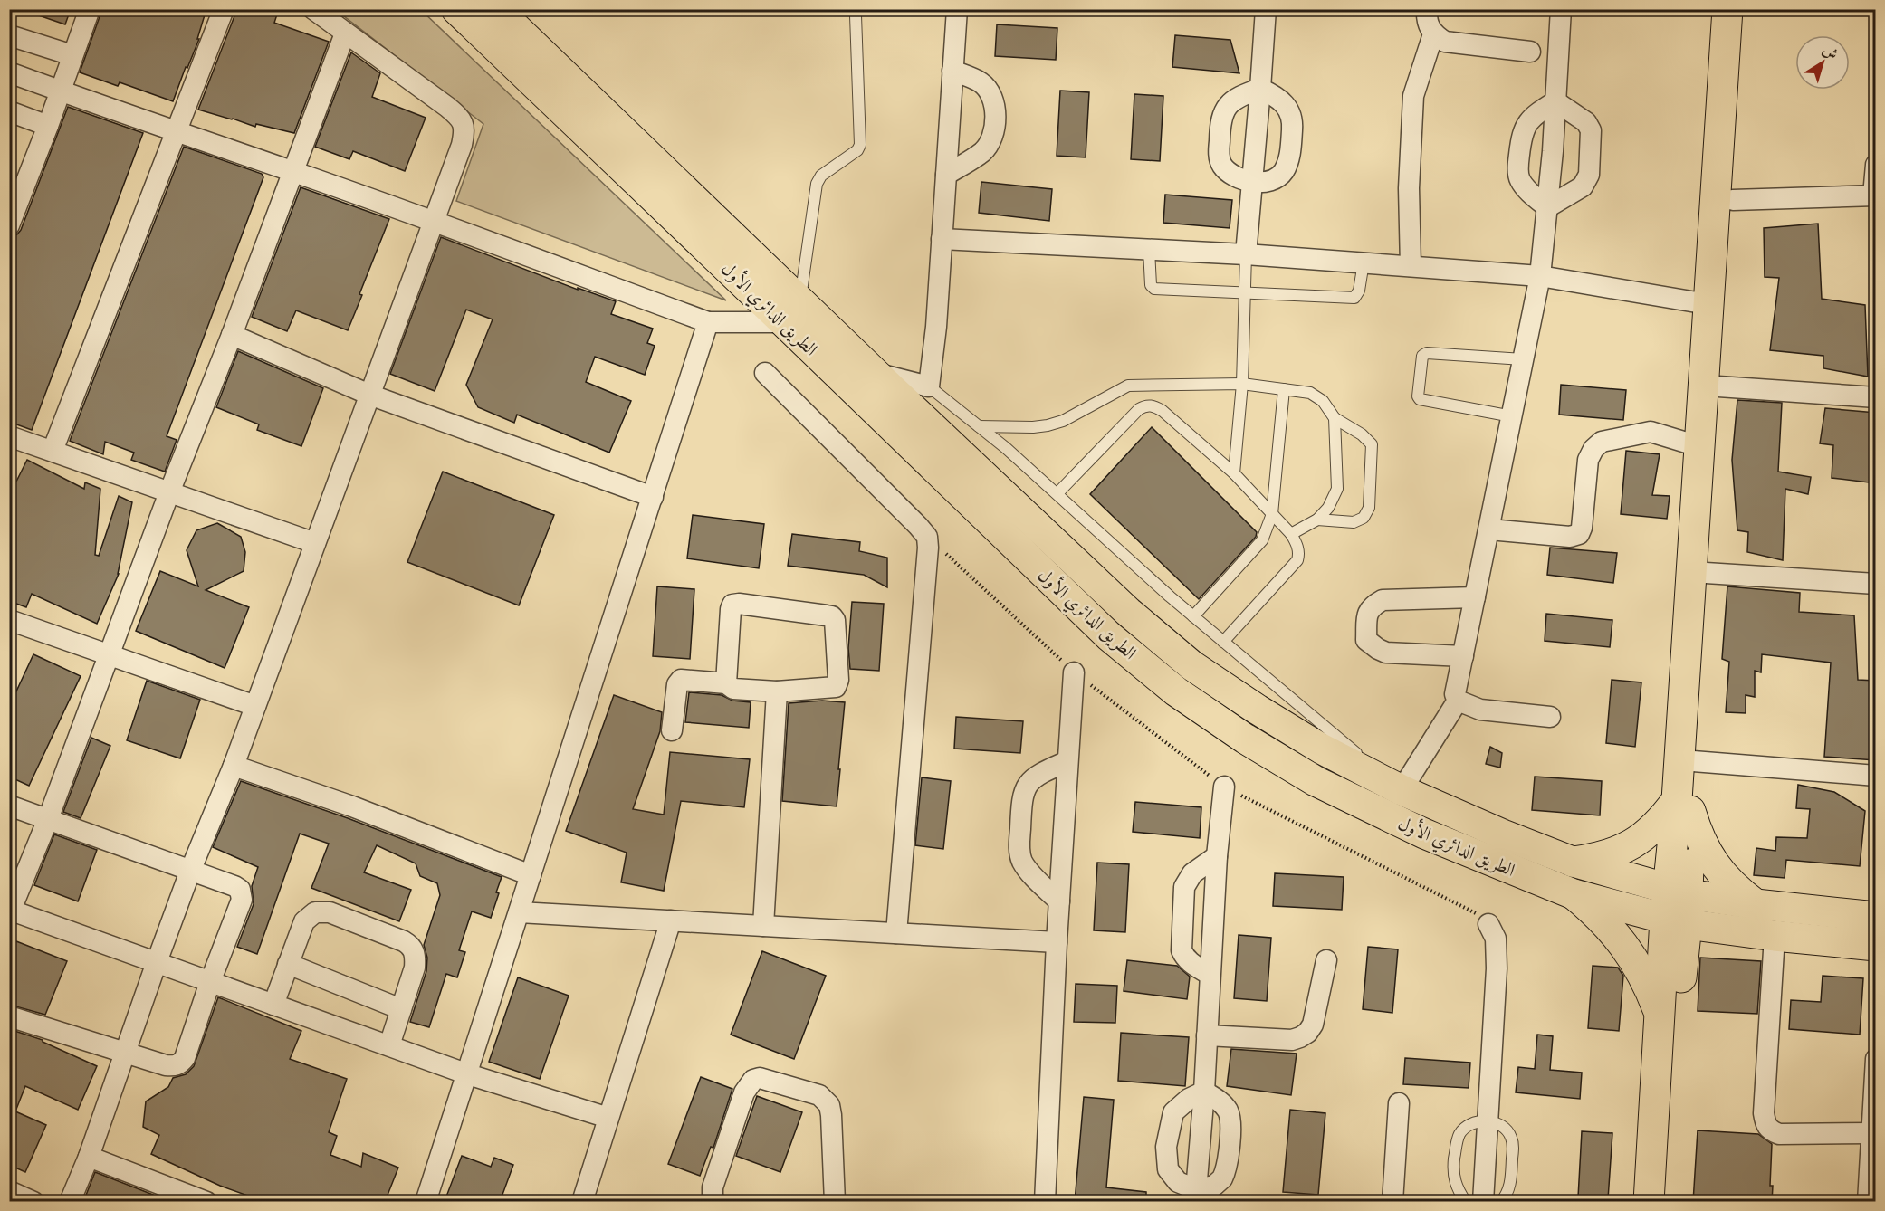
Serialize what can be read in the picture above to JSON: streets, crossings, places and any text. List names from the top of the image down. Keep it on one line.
{"streets":{"main road":["الطريق الدائري الأول"]},"north":"top right"}
